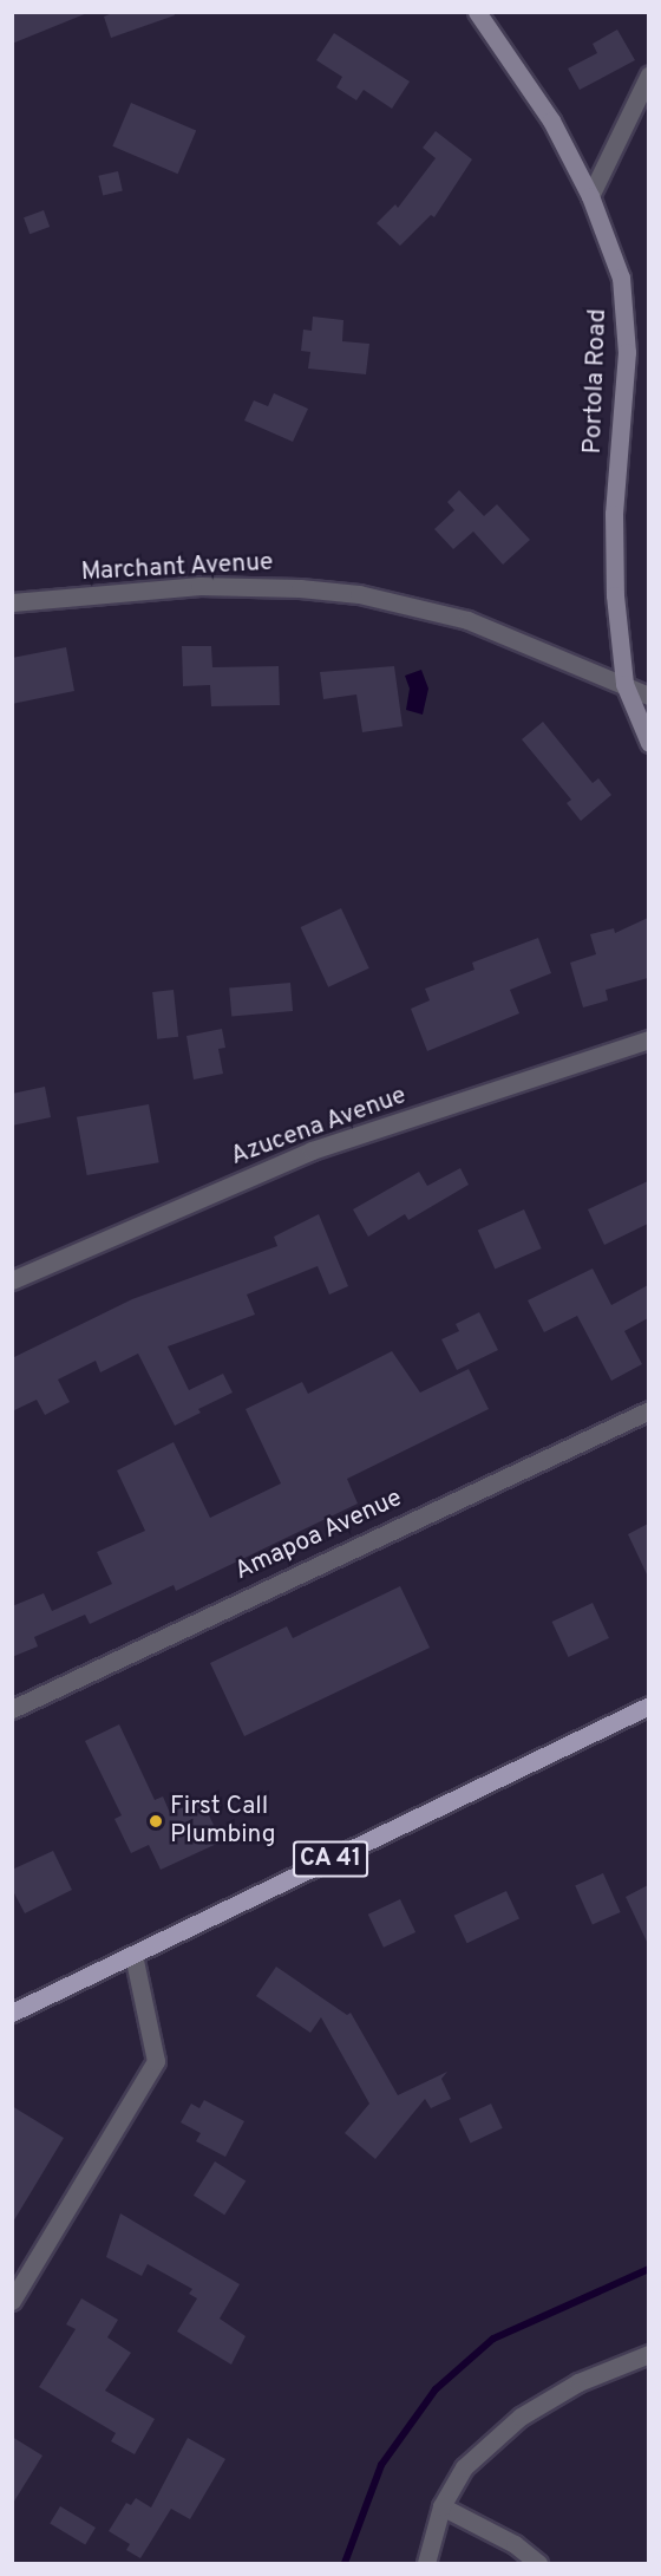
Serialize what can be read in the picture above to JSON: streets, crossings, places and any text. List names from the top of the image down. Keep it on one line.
{"streets":{"main road":["CA 41"],"street":["Portola Road","Marchant Avenue","Azucena Avenue","Amapoa Avenue"]},"crossings":[["Portola Road","Marchant Avenue"]],"places":["First Call Plumbing"]}
